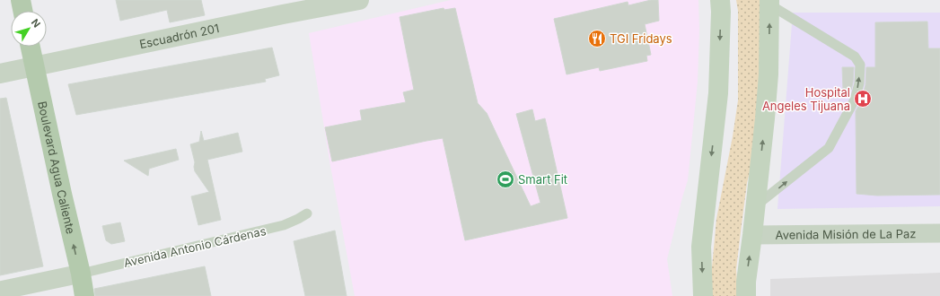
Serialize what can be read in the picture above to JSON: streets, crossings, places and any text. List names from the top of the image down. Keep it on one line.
{"streets":{"main road":["Boulevard Agua Caliente"],"street":["Escuadrón 201","Avenida Misión de La Paz"],"lane":["Avenida Antonio Cárdenas"]},"crossings":[["Escuadrón 201","Boulevard Agua Caliente"],["Boulevard Agua Caliente","Avenida Antonio Cárdenas"]],"one_way":["Boulevard Agua Caliente"],"places":{"restaurant":["TGI Fridays"],"hospital":["Hospital Angeles Tijuana"],"sports":["Smart Fit"]},"north":"top right"}
